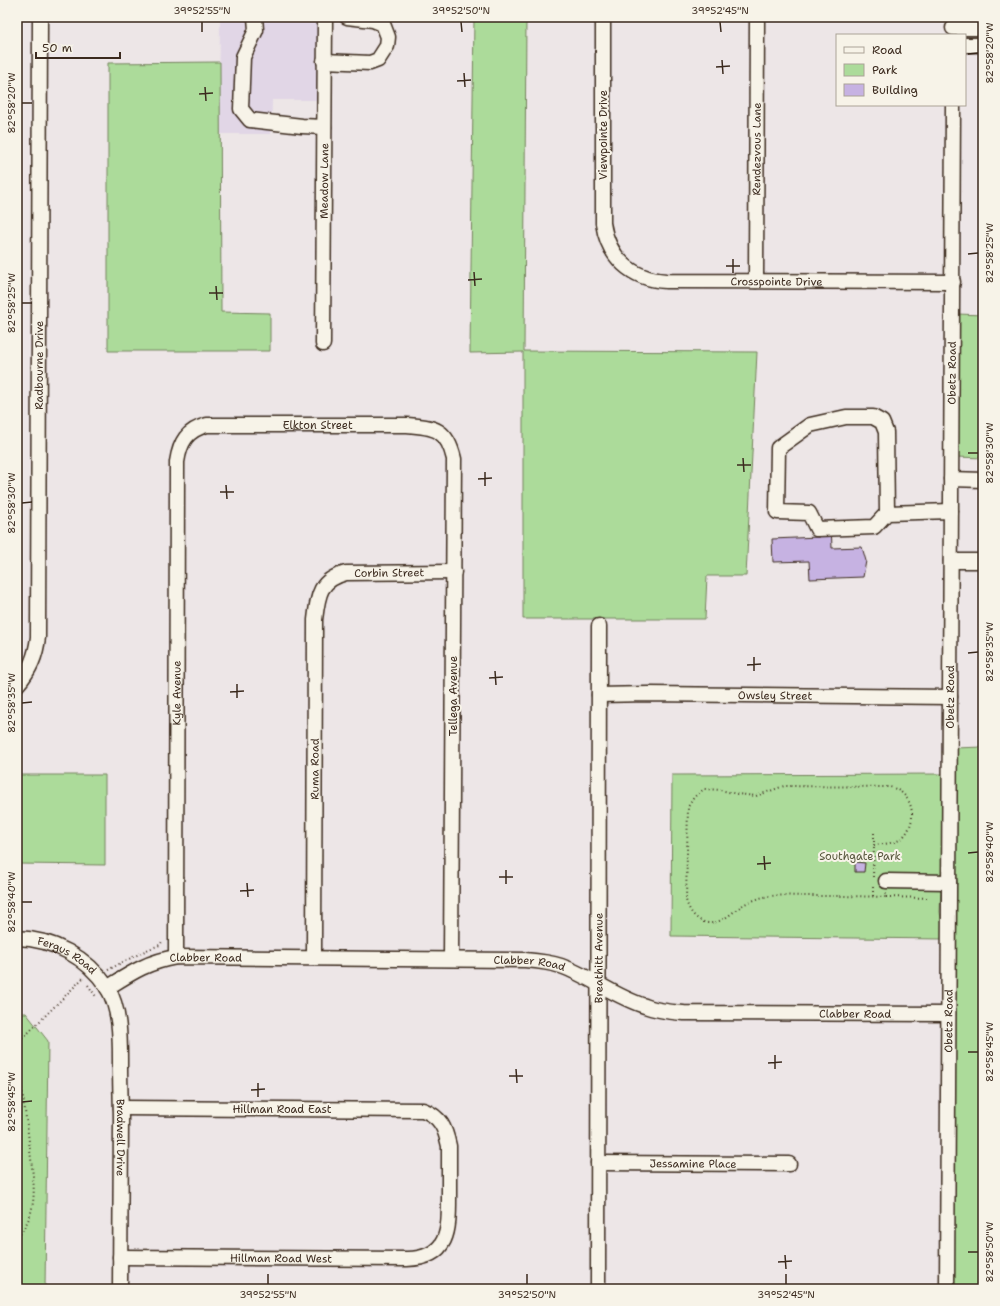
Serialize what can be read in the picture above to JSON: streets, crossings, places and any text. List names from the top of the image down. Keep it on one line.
{"streets":{"street":["Viewpointe Drive","Rendezvous Lane","Meadow Lane","Crosspointe Drive","Radbourne Drive","Obetz Road","Elkton Street","Corbin Street","Kyle Avenue","Owsley Street","Tellega Avenue","Ruma Road","Fergus Road","Clabber Road","Breathitt Avenue","Hillman Road East","Bradwell Drive","Jessamine Place","Hillman Road West"]},"crossings":[["Viewpointe Drive","Crosspointe Drive"],["Rendezvous Lane","Crosspointe Drive"],["Crosspointe Drive","Obetz Road"],["Obetz Road","Owsley Street"],["Obetz Road","Clabber Road"],["Elkton Street","Kyle Avenue"],["Elkton Street","Tellega Avenue"],["Corbin Street","Tellega Avenue"],["Corbin Street","Ruma Road"],["Kyle Avenue","Clabber Road"],["Owsley Street","Breathitt Avenue"],["Tellega Avenue","Clabber Road"],["Ruma Road","Clabber Road"],["Fergus Road","Clabber Road"],["Fergus Road","Bradwell Drive"],["Clabber Road","Breathitt Avenue"],["Clabber Road","Bradwell Drive"],["Breathitt Avenue","Jessamine Place"],["Hillman Road East","Bradwell Drive"],["Hillman Road East","Hillman Road West"],["Bradwell Drive","Hillman Road West"]],"parks":["Southgate Park"],"legend":["Road","Park","Building"],"scale_bar":"50 m","coordinates":["39°52'55\"N","39°52'50\"N","39°52'45\"N","82°58'20\"W","82°58'25\"W","82°58'30\"W","82°58'35\"W","82°58'40\"W","82°58'45\"W","82°58'50\"W"]}
